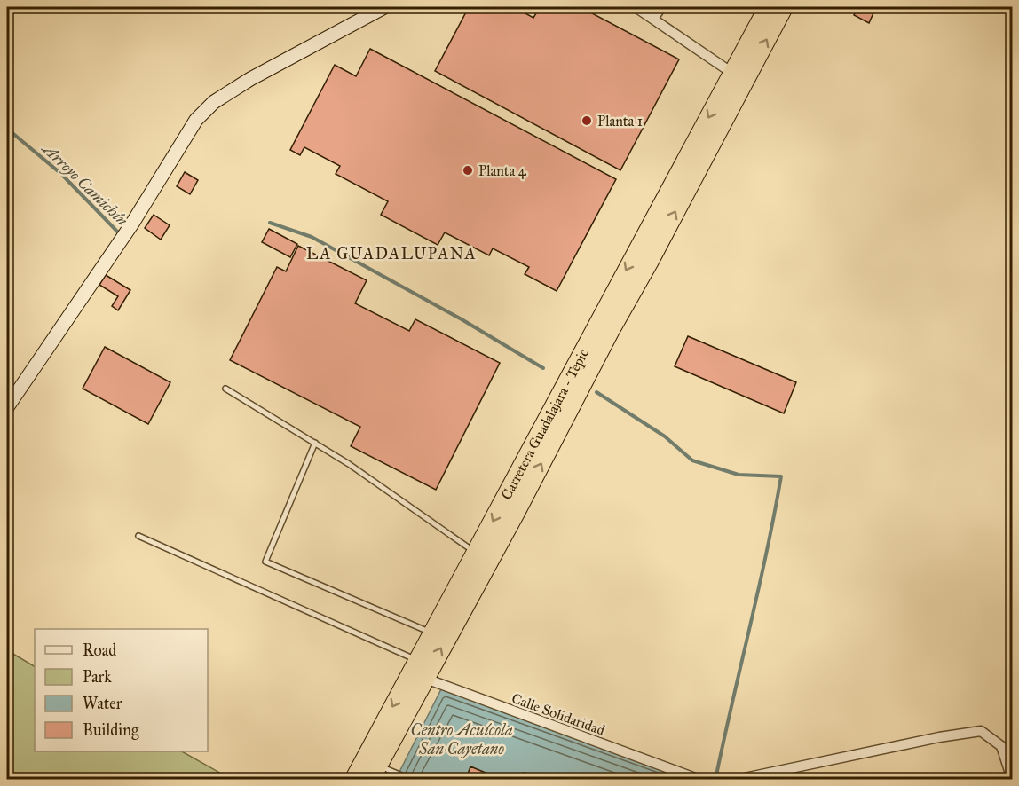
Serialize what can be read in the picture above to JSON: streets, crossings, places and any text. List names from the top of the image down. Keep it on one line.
{"streets":{"highway":["Carretera Guadalajara - Tepic"],"street":["Calle Solidaridad"]},"crossings":[["Carretera Guadalajara - Tepic","Calle Solidaridad"]],"districts":["LA GUADALUPANA"],"water":["Arroyo Camichín","Centro Acuícola San Cayetano"],"places":["Planta 1","Planta 4"],"legend":["Road","Park","Water","Building"]}
